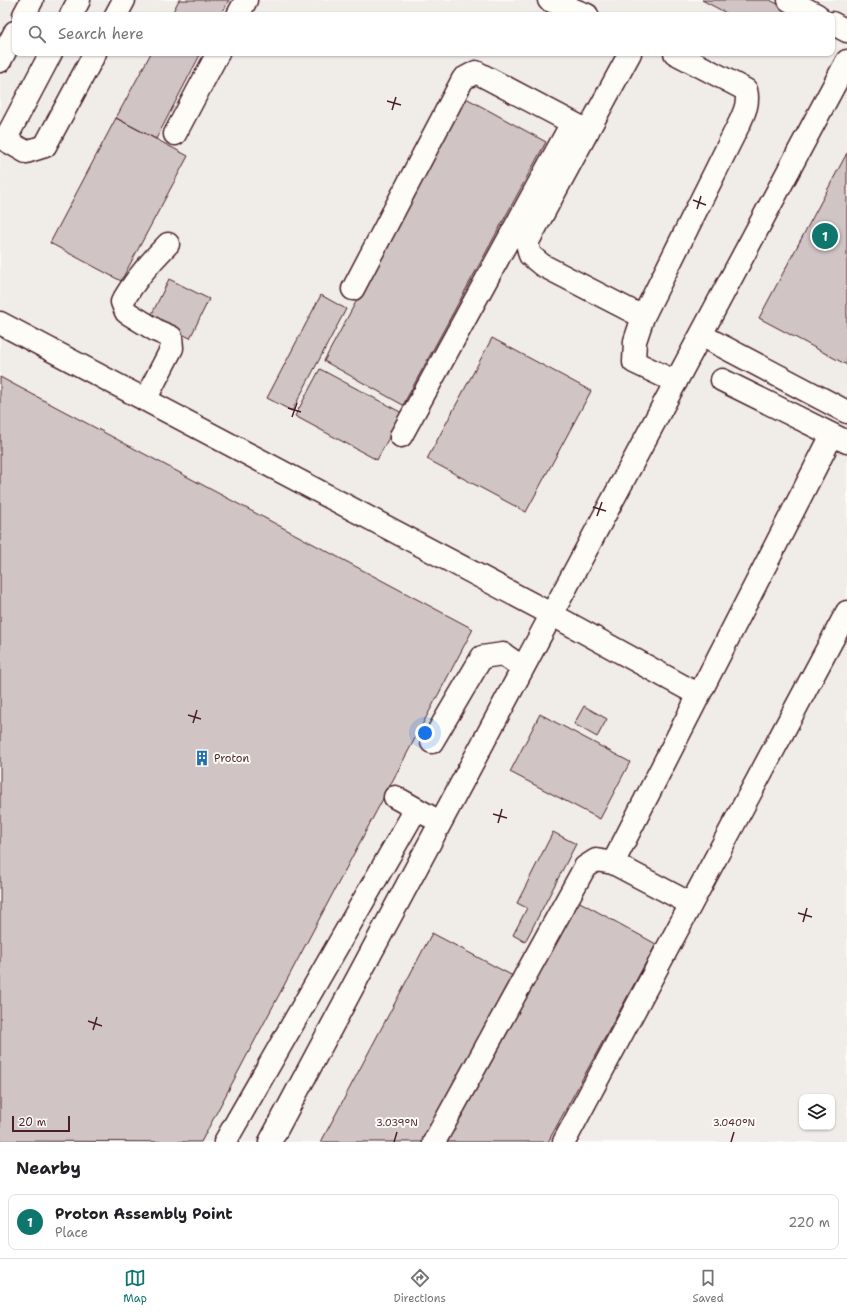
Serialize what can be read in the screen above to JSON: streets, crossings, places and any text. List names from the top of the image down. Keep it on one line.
{"places":{"building":["Proton"]},"scale_bar":"20 m","page":{"search":"Search here","pins":"1","scale":"20 m","heading":"Nearby","list":[{"mark":"1","name":"Proton Assembly Point","note":"Place","value":"220 m"}],"nav":["Map","Directions","Saved"]},"coordinates":["3.039°N","3.040°N"]}
